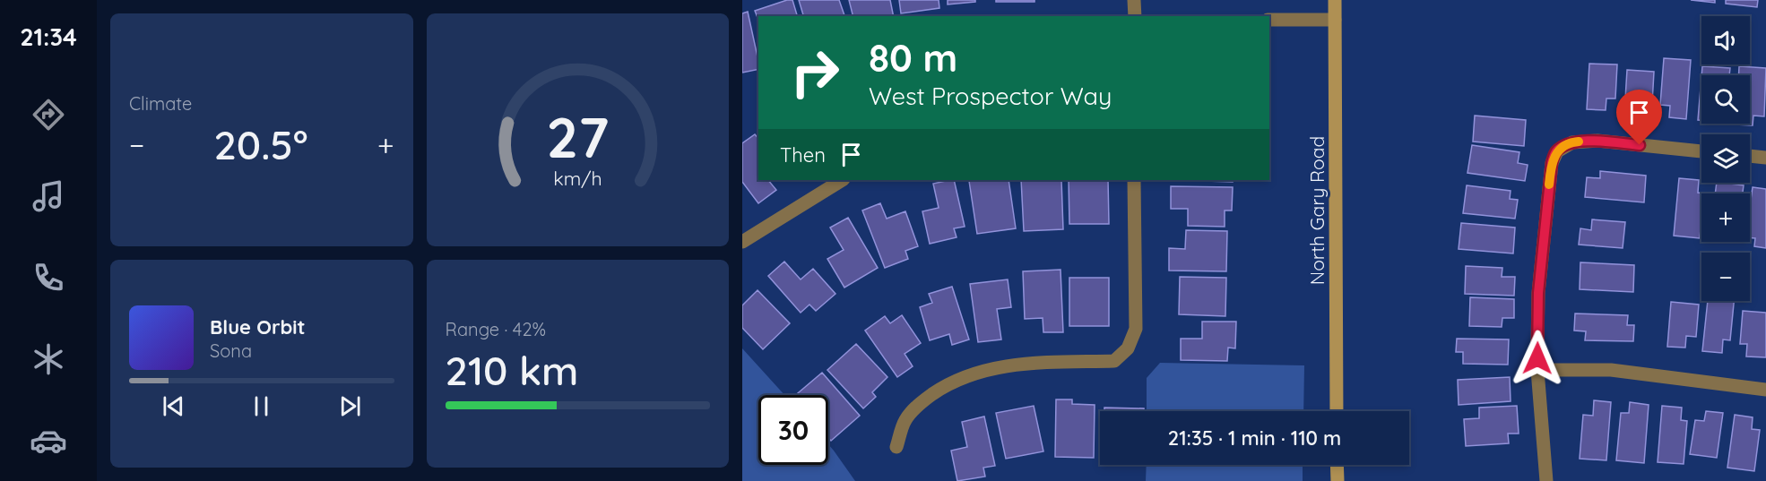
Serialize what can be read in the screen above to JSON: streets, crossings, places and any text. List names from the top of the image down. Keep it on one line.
{"streets":{"main road":["North Gary Road"]},"page":{"tabs":"21:34","tile":["Climate",["Range · 42%","210 km"]],"map_buttons":["+","−"],"turn":["80 m","West Prospector Way"],"heat":["−","20.5°","+"],"then":"Then","song":["Blue Orbit","Sona"],"limit":"30","trip":"21:35 · 1 min · 110 m","gauge":["27","km/h"]}}
